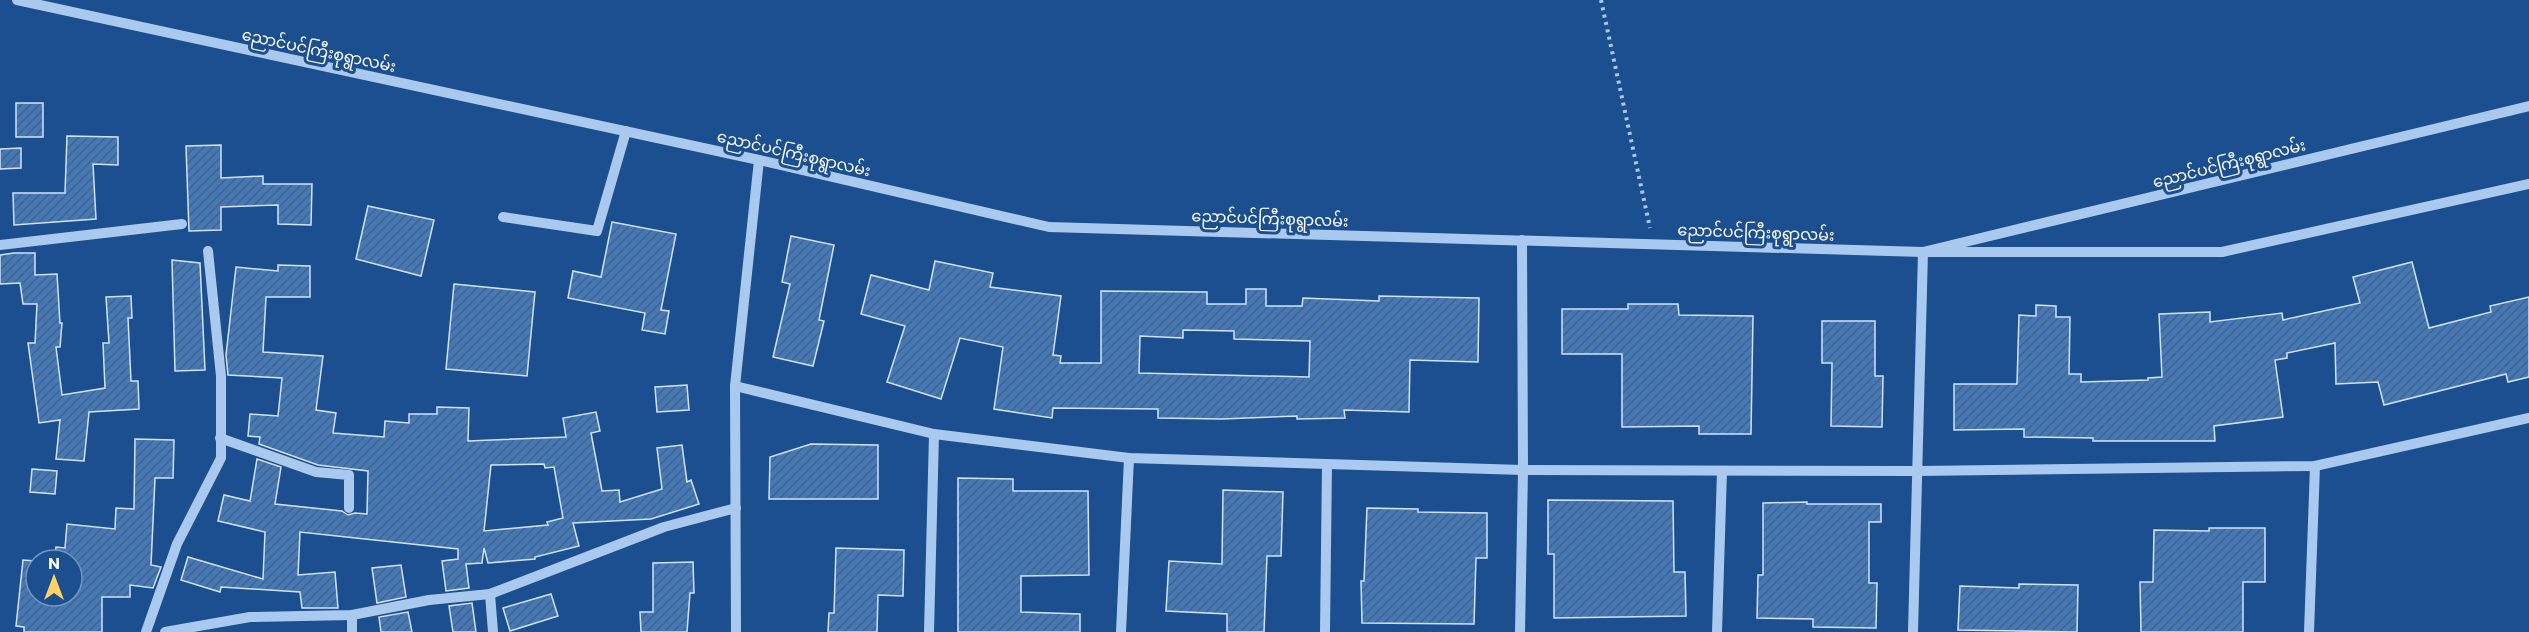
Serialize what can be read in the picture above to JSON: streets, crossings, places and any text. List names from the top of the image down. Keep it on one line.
{"streets":{"street":["ညောင်ပင်ကြီးစုရွာလမ်း"]},"north":"top"}
